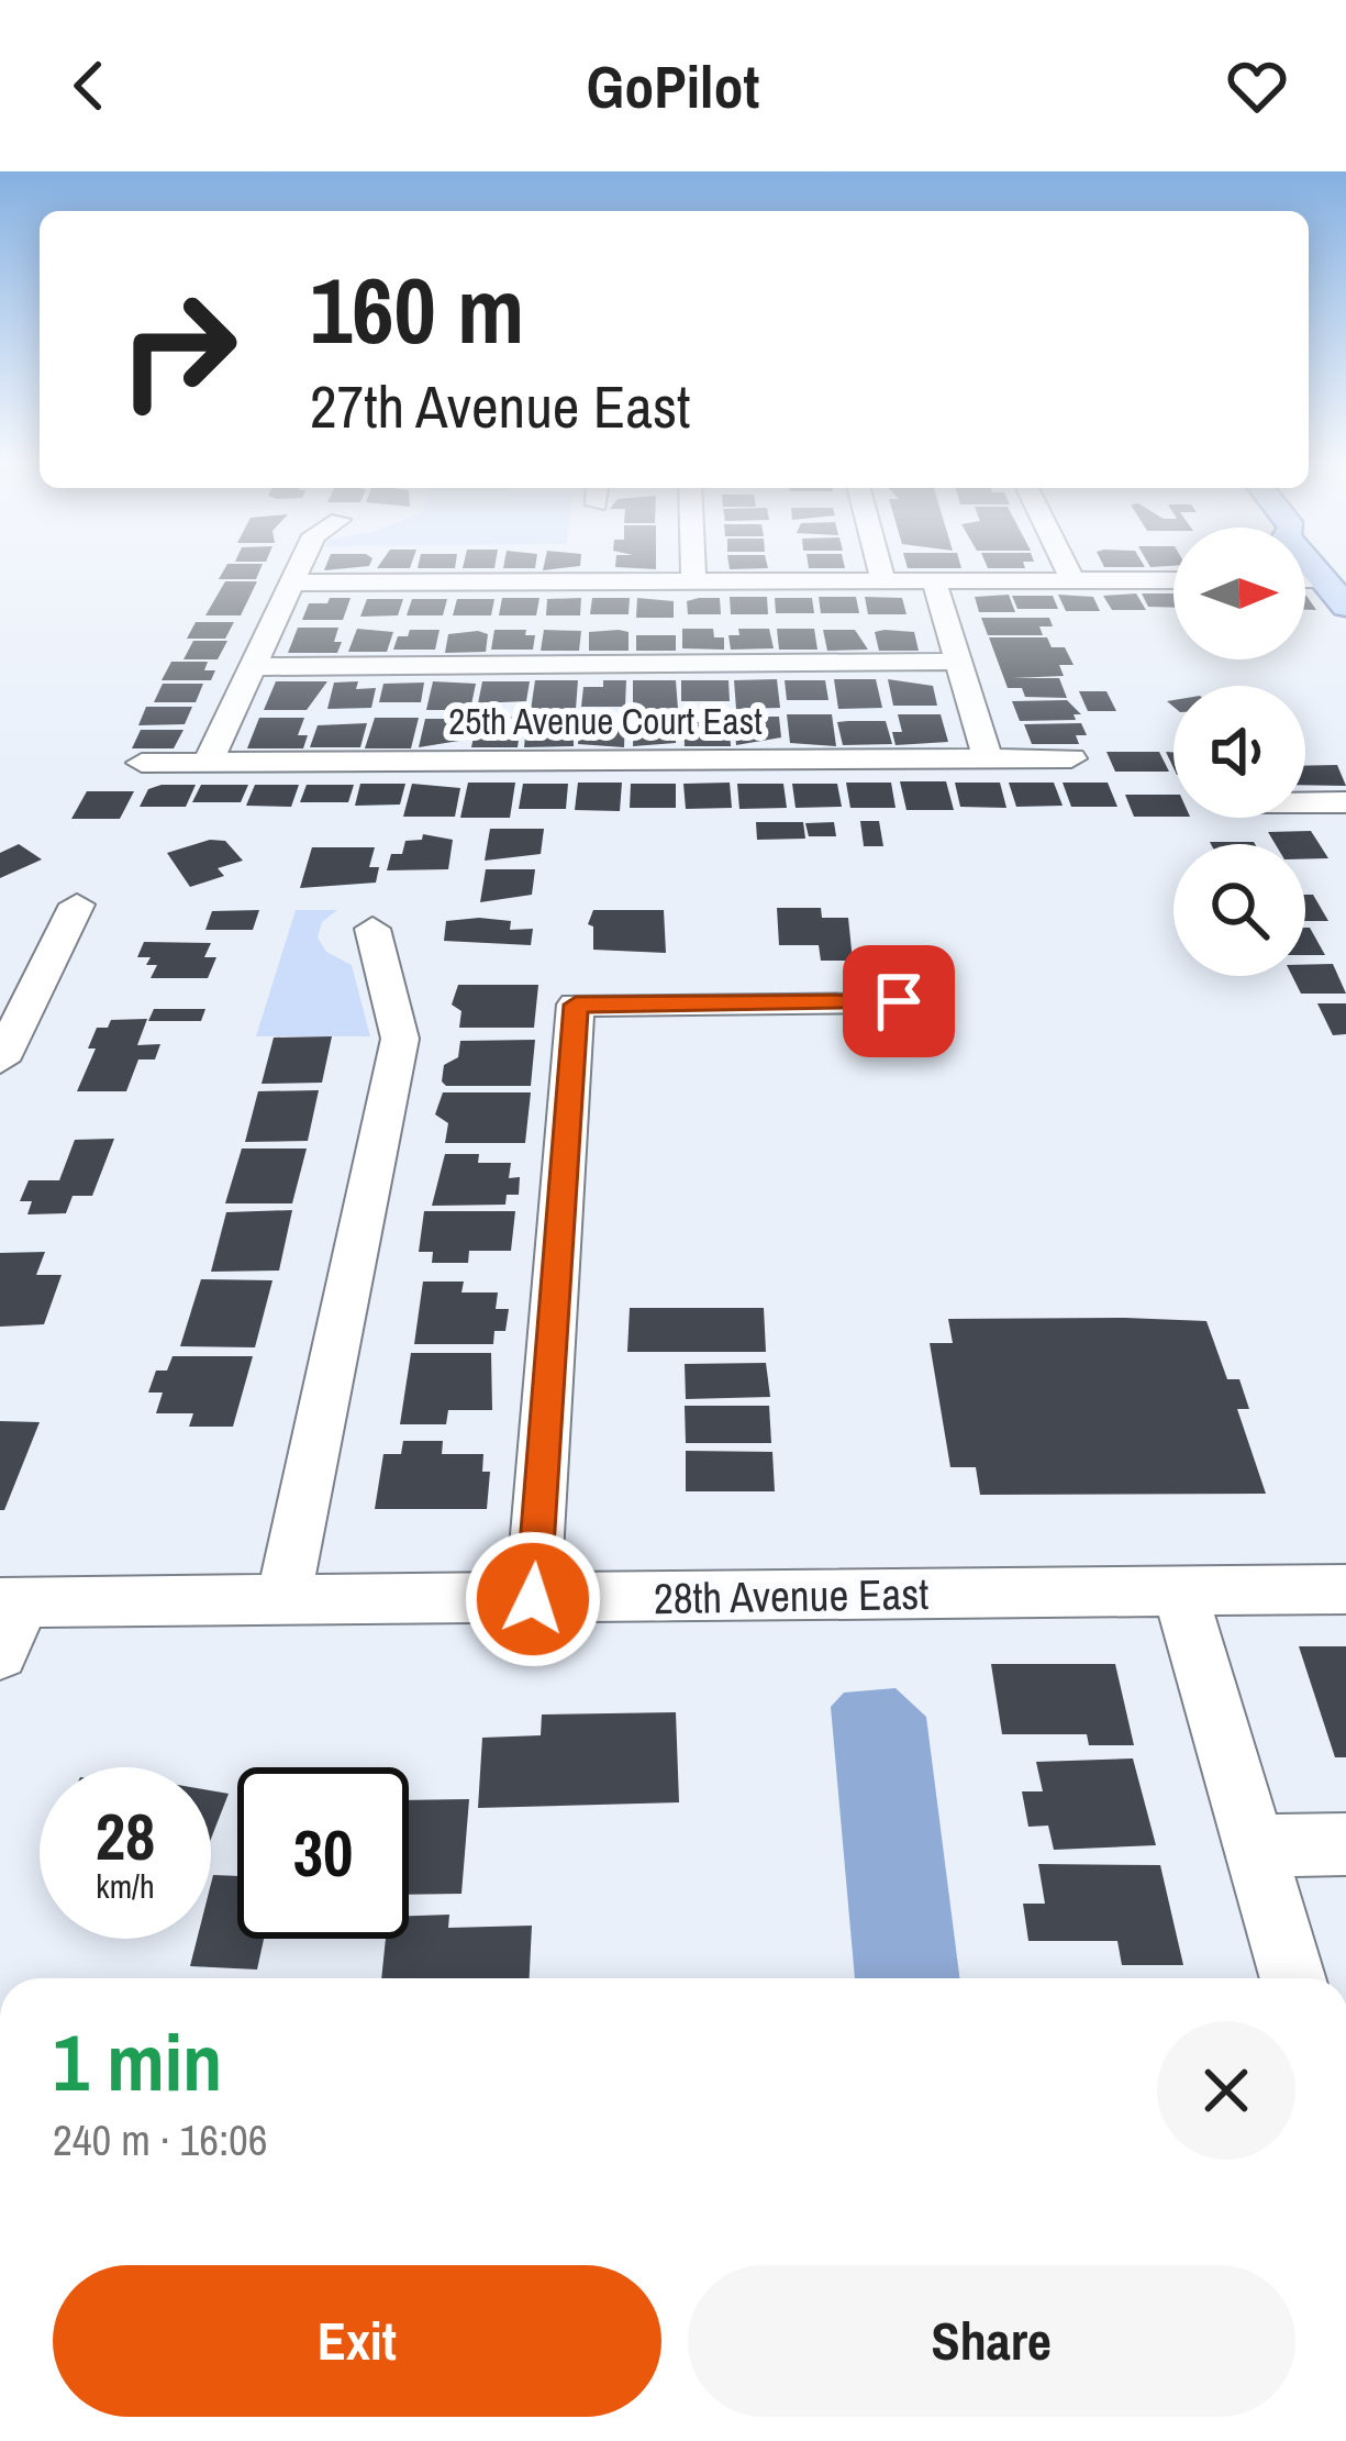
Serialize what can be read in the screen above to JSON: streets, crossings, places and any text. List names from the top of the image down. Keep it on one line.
{"streets":{"street":["25th Avenue Court East","28th Avenue East"]},"north":"right","page":{"header":"GoPilot","turn":["160 m","27th Avenue East"],"speed":"28 km/h","limit":"30","heading":["1 min","240 m · 16:06"],"buttons":["Exit","Share"]}}
